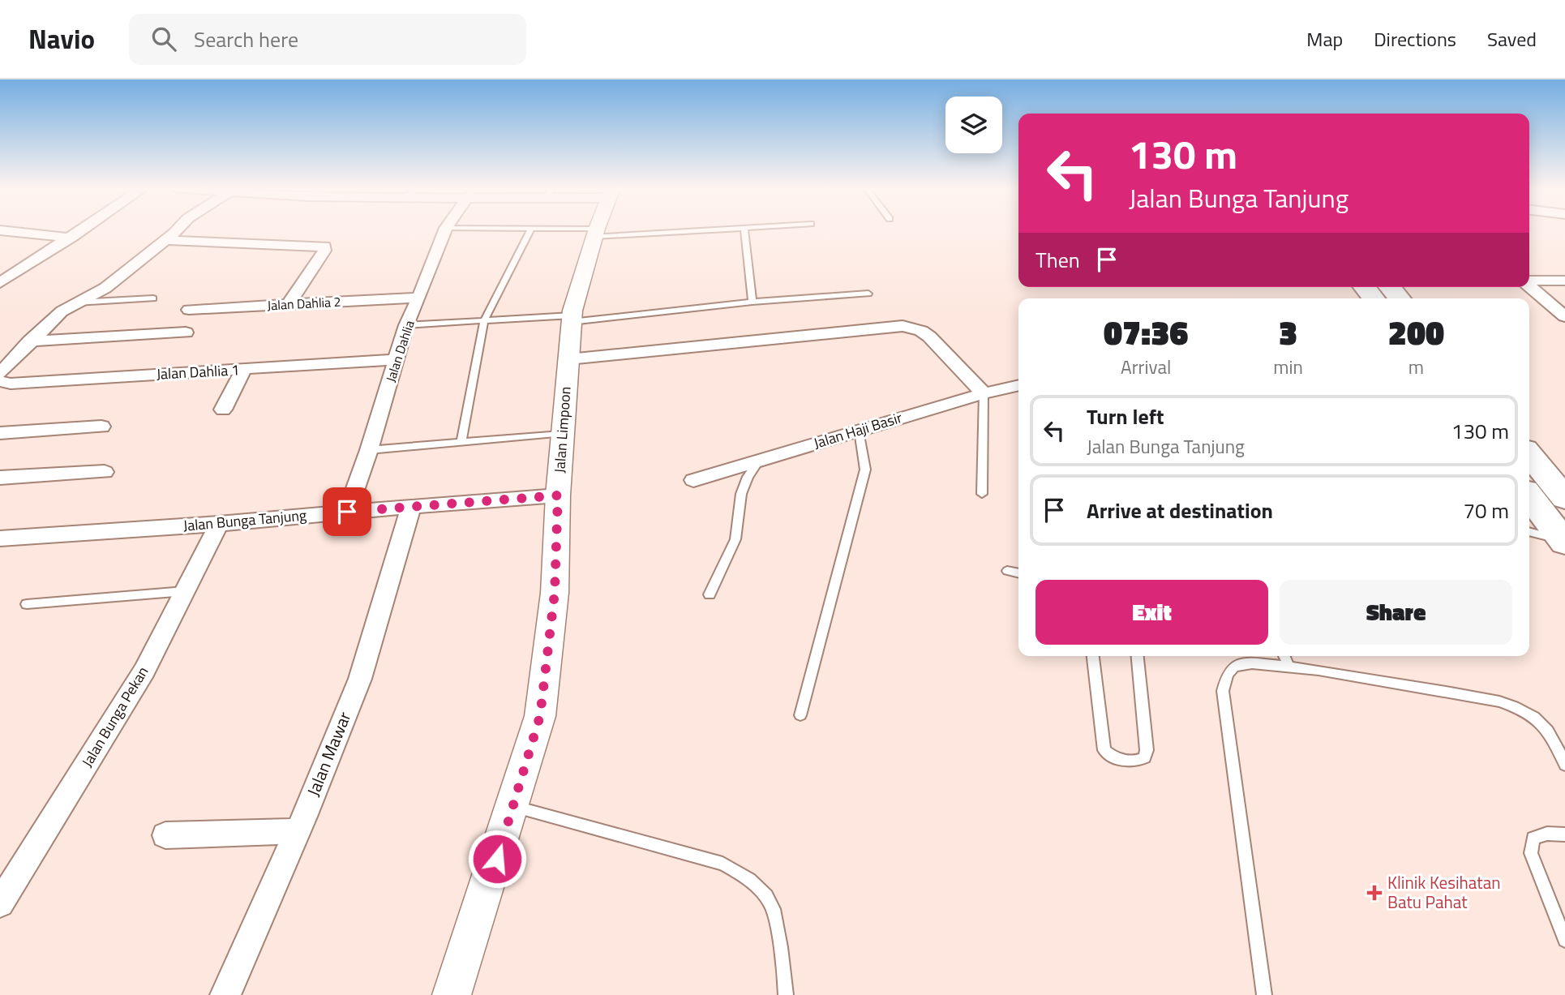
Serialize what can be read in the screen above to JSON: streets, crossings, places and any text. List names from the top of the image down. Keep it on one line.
{"streets":{"street":["Jalan Dahlia 2","Jalan Dahlia","Jalan Dahlia 1","Jalan Limpoon","Jalan Haji Basir","Jalan Bunga Tanjung","Jalan Bunga Pekan","Jalan Mawar"]},"crossings":[["Jalan Dahlia 2","Jalan Dahlia"],["Jalan Dahlia","Jalan Dahlia 1"],["Jalan Dahlia","Jalan Bunga Tanjung"],["Jalan Limpoon","Jalan Bunga Tanjung"],["Jalan Bunga Tanjung","Jalan Bunga Pekan"],["Jalan Bunga Tanjung","Jalan Mawar"]],"places":{"health":["Klinik Kesihatan Batu Pahat"]},"page":{"header":"Navio","search":"Search here","nav":["Map","Directions","Saved"],"turn":["130 m","Jalan Bunga Tanjung"],"then":"Then","eta":["07:36","Arrival","3","min","200","m"],"list":[{"name":"Turn left","note":"Jalan Bunga Tanjung","value":"130 m"},{"name":"Arrive at destination","value":"70 m"}],"buttons":["Exit","Share"]}}
